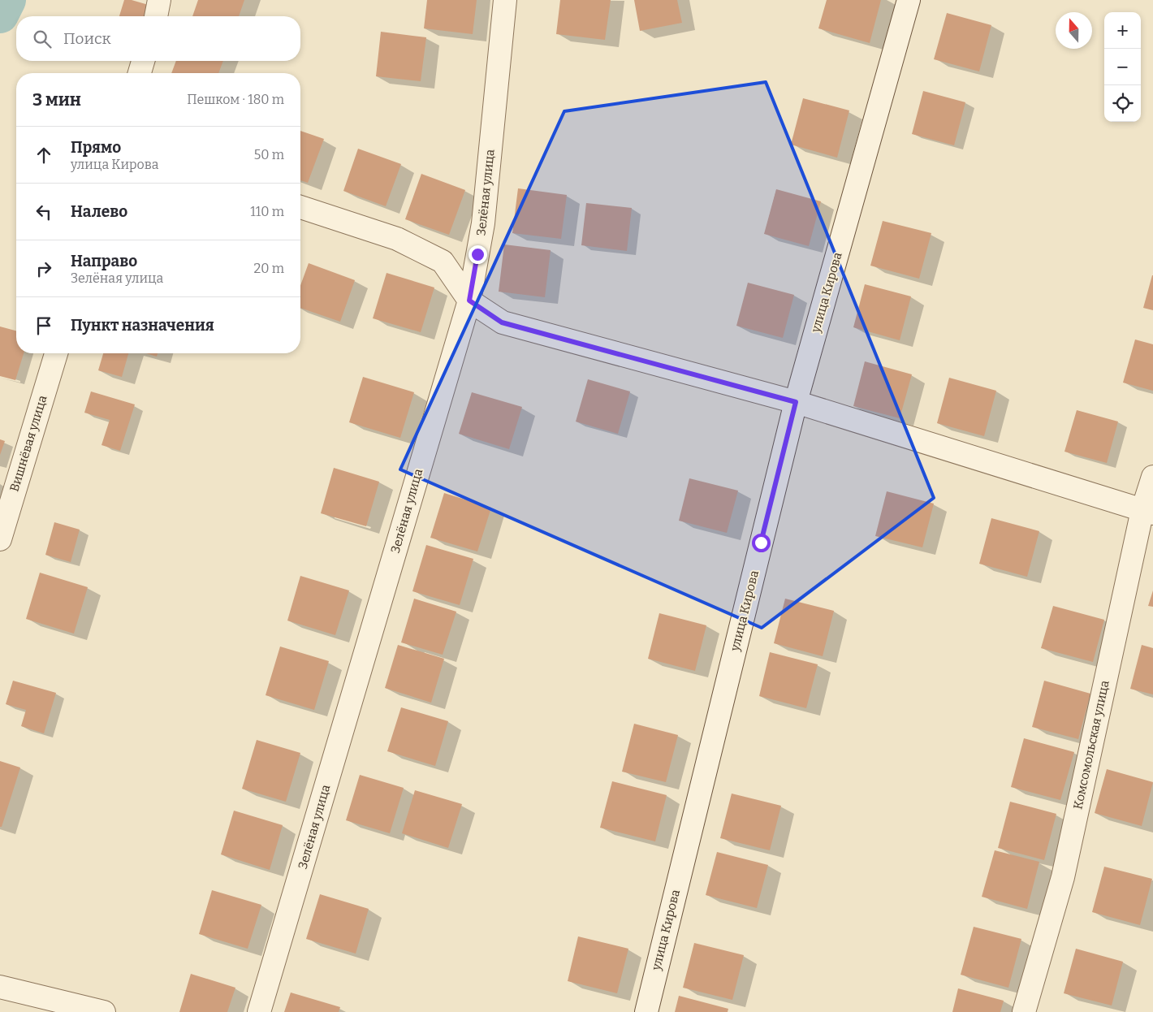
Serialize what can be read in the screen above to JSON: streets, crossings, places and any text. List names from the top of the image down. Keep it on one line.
{"streets":{"street":["Зелёная улица","улица Кирова","Вишнёвая улица","Комсомольская улица"]},"north":"top","page":{"map_buttons":["+","−"],"search":"Поиск","heading":["3 мин","Пешком · 180 m"],"list":[["Прямо","улица Кирова","50 m"],["Налево","110 m"],["Направо","Зелёная улица","20 m"],"Пункт назначения"]}}
